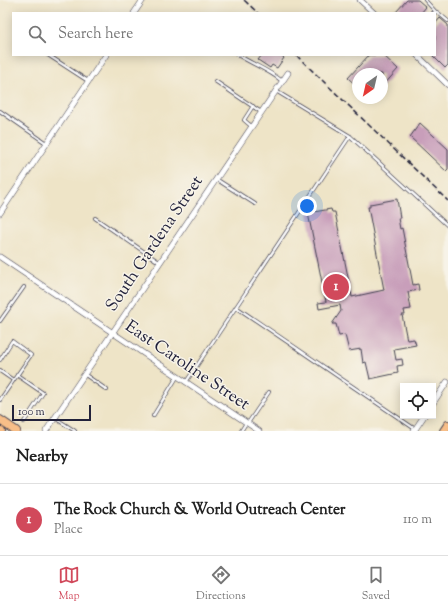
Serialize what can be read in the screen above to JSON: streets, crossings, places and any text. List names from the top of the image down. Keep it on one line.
{"streets":{"street":["South Gardena Street","East Caroline Street"]},"crossings":[["South Gardena Street","East Caroline Street"]],"scale_bar":"100 m","north":"bottom left","page":{"search":"Search here","pins":"1","scale":"100 m","heading":"Nearby","list":[{"mark":"1","name":"The Rock Church & World Outreach Center","note":"Place","value":"110 m"}],"nav":["Map","Directions","Saved"]}}
